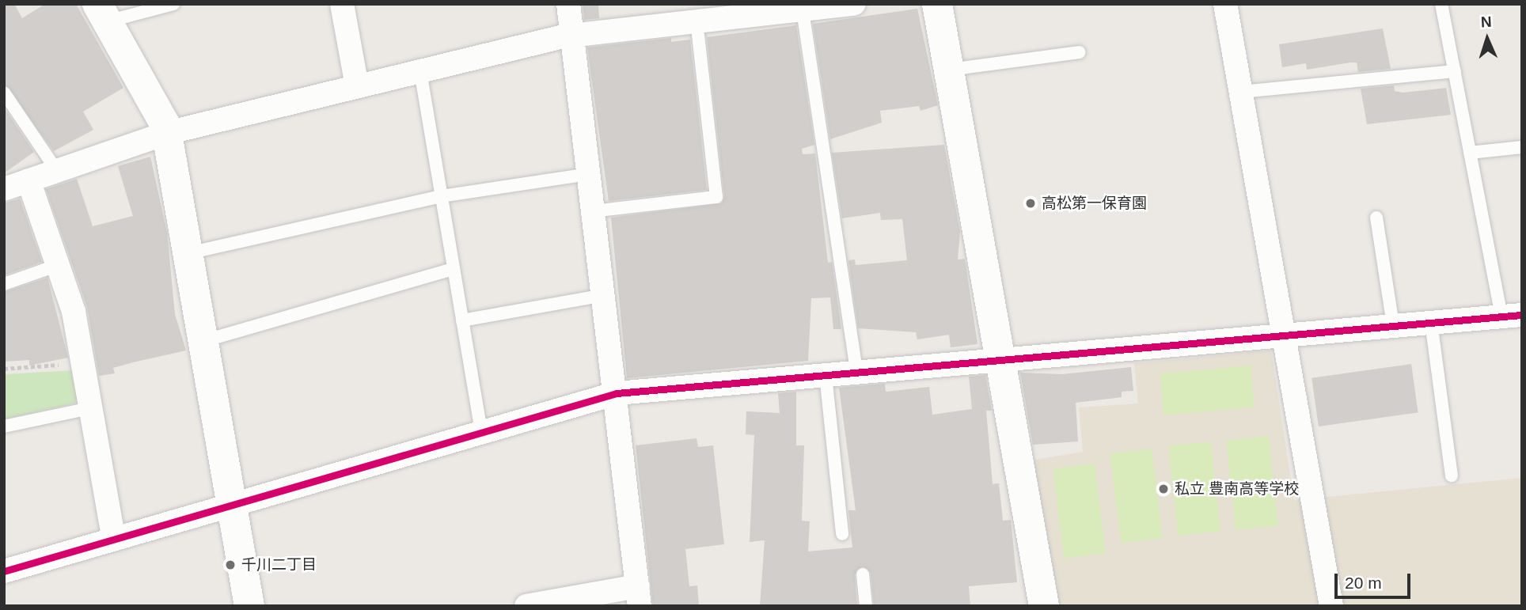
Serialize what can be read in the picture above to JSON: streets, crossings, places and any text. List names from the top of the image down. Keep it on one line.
{"places":["高松第一保育園","私立 豊南高等学校","千川二丁目"],"scale_bar":"20 m","north":"top"}
